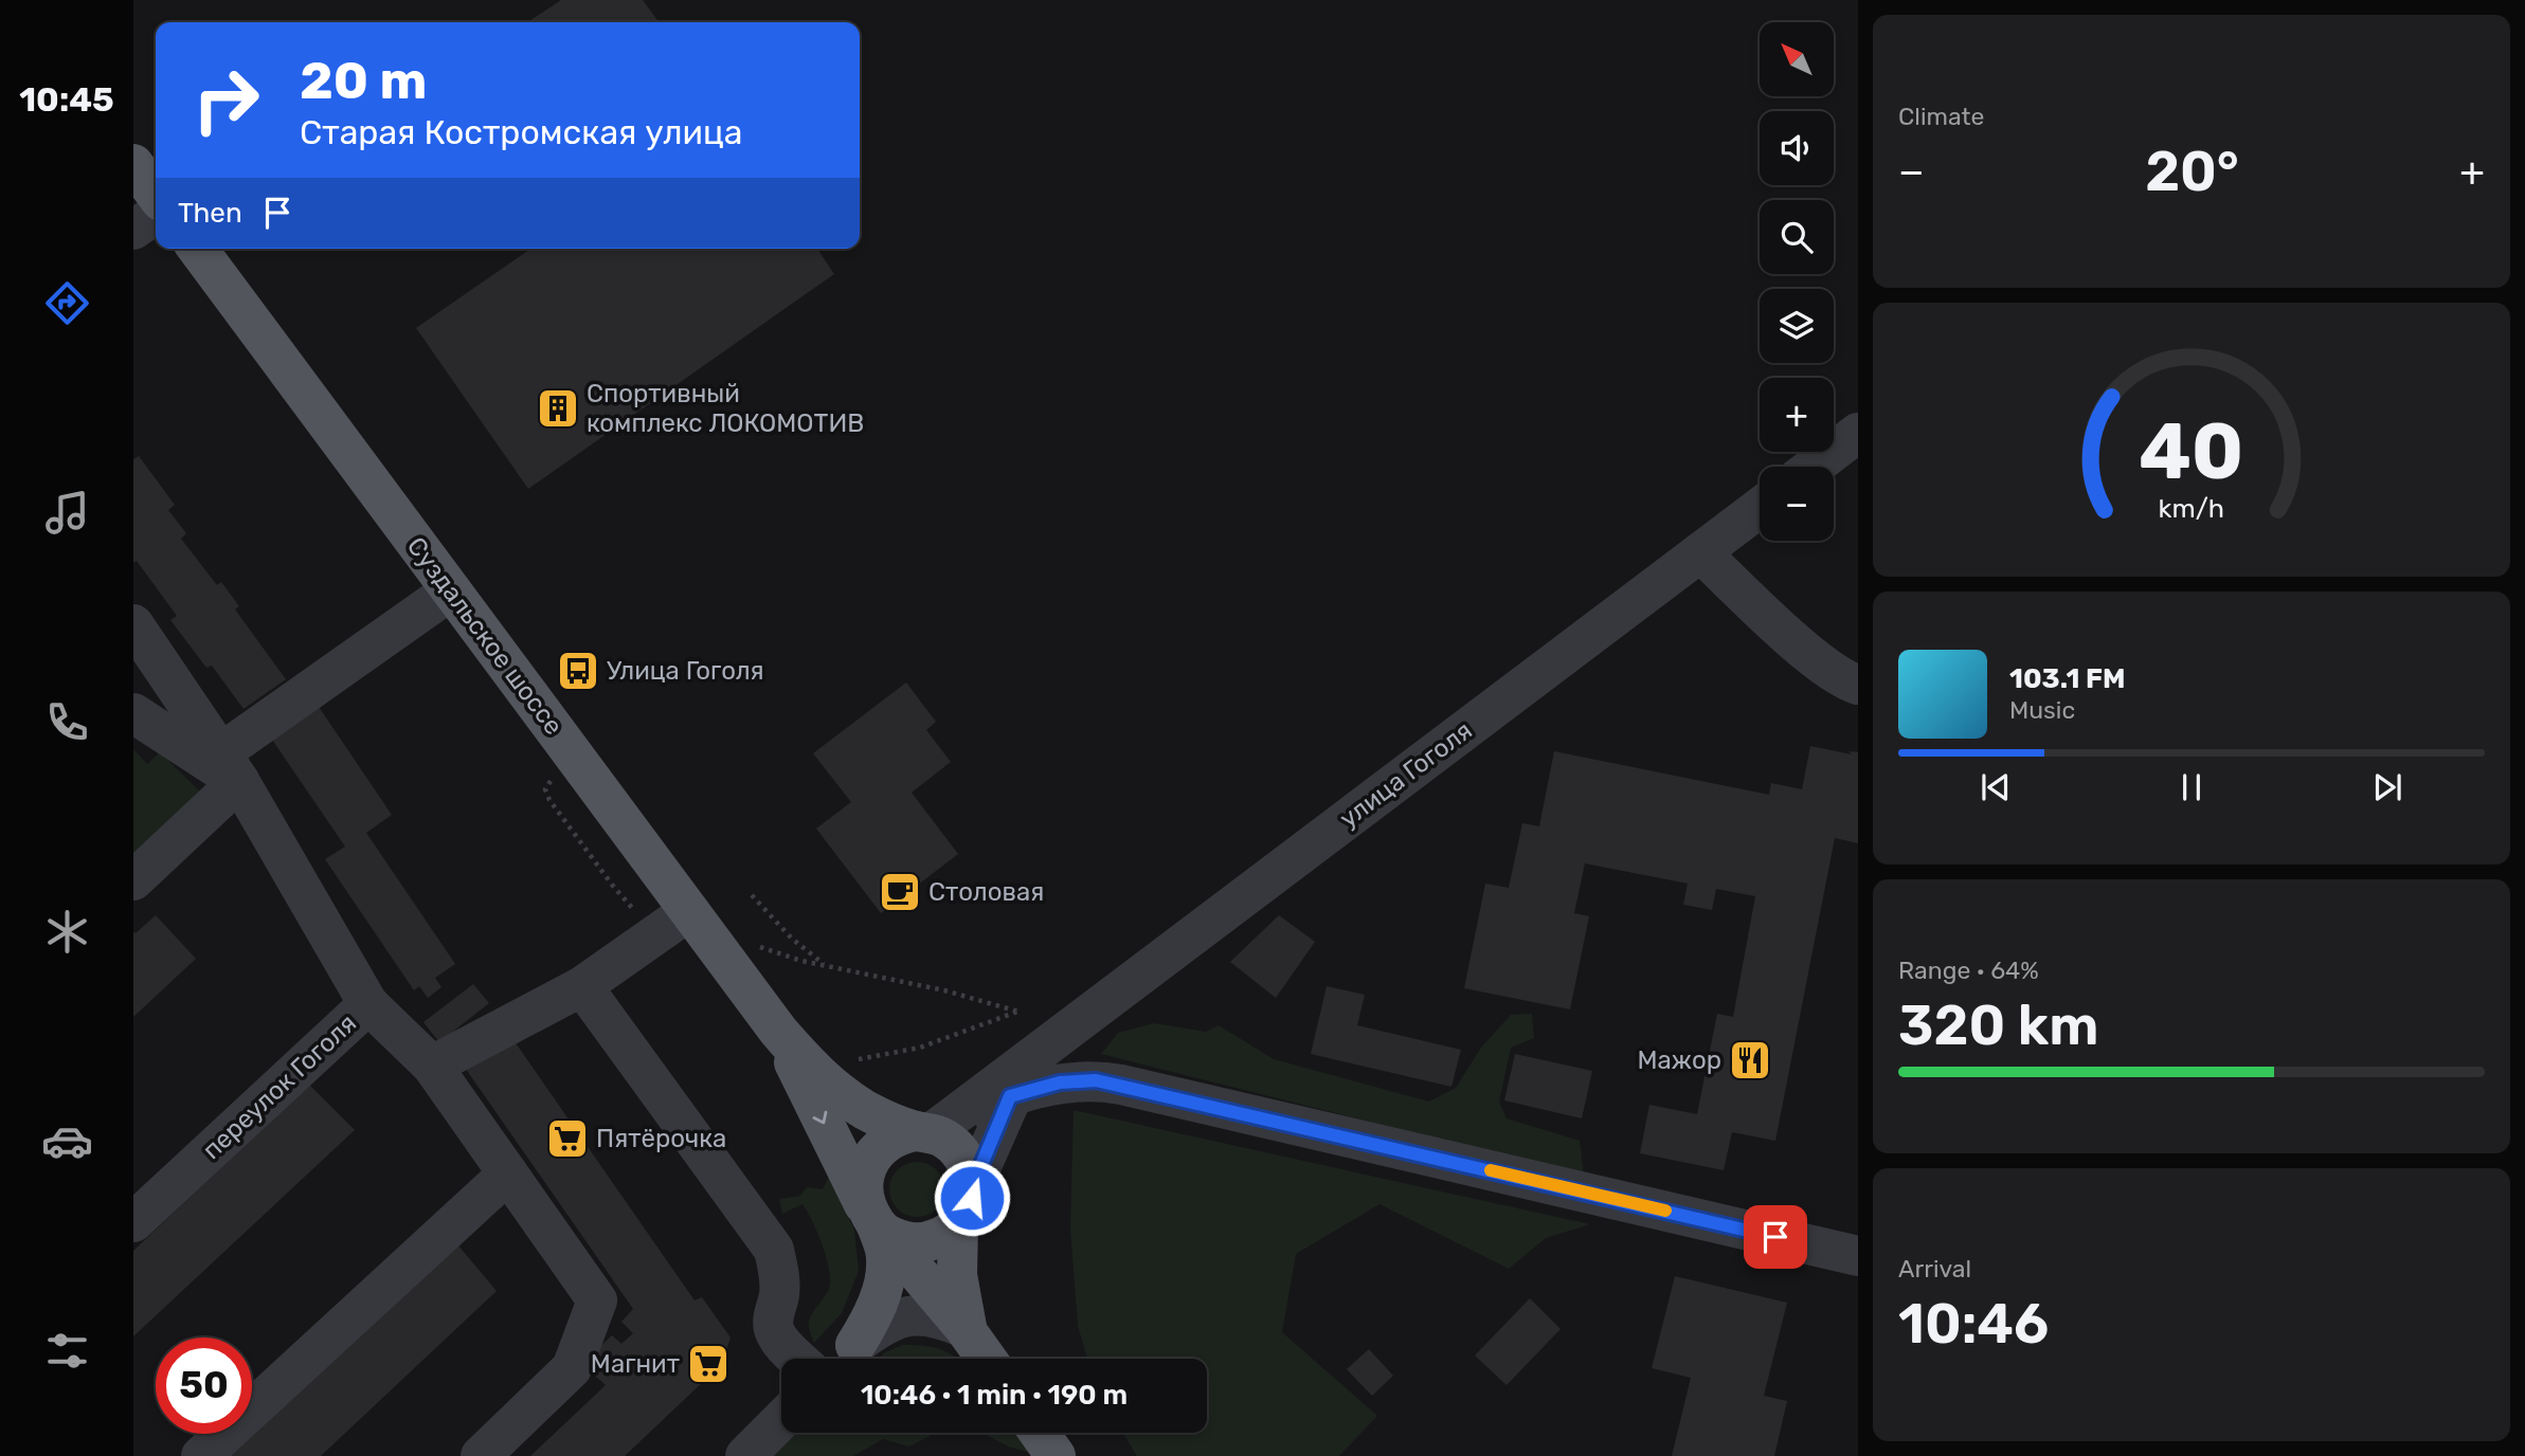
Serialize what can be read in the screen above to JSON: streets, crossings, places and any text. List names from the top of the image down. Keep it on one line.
{"streets":{"main road":["Суздальское шоссе"],"street":["улица Гоголя","переулок Гоголя"]},"crossings":[["Суздальское шоссе","улица Гоголя"]],"places":{"building":["Спортивный комплекс ЛОКОМОТИВ"],"bus stop":["Улица Гоголя"],"cafe":["Столовая"],"restaurant":["Мажор"],"supermarket":["Пятёрочка","Магнит"]},"north":"top left","page":{"tabs":"10:45","tile":["Climate",["Range · 64%","320 km"],["Arrival","10:46"]],"map_buttons":["+","−"],"turn":["20 m","Старая Костромская улица"],"heat":["−","20°","+"],"then":"Then","song":["103.1 FM","Music"],"limit":"50","trip":"10:46 · 1 min · 190 m","gauge":["40","km/h"]}}
